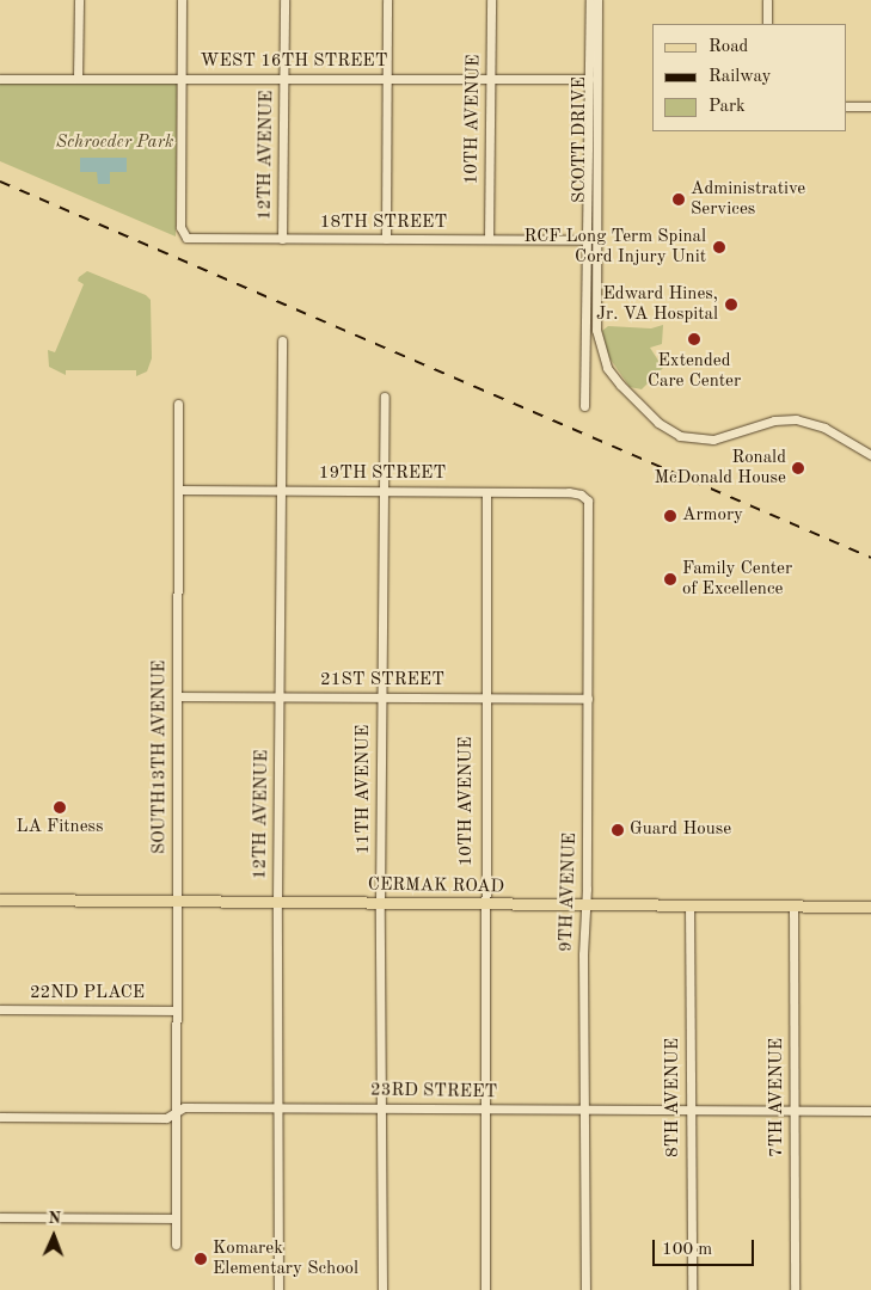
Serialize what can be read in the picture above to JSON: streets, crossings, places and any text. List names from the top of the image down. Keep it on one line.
{"streets":{"main road":["CERMAK ROAD"],"street":["WEST 16TH STREET","10TH AVENUE","SCOTT DRIVE","12TH AVENUE","18TH STREET","19TH STREET","21ST STREET","SOUTH13TH AVENUE","11TH AVENUE","9TH AVENUE","22ND PLACE","23RD STREET","8TH AVENUE","7TH AVENUE"]},"crossings":[["WEST 16TH STREET","10TH AVENUE"],["WEST 16TH STREET","12TH AVENUE"],["WEST 16TH STREET","18TH STREET"],["10TH AVENUE","18TH STREET"],["10TH AVENUE","19TH STREET"],["10TH AVENUE","21ST STREET"],["10TH AVENUE","CERMAK ROAD"],["10TH AVENUE","23RD STREET"],["12TH AVENUE","18TH STREET"],["12TH AVENUE","19TH STREET"],["12TH AVENUE","21ST STREET"],["12TH AVENUE","CERMAK ROAD"],["12TH AVENUE","23RD STREET"],["19TH STREET","SOUTH13TH AVENUE"],["19TH STREET","11TH AVENUE"],["19TH STREET","9TH AVENUE"],["21ST STREET","SOUTH13TH AVENUE"],["21ST STREET","11TH AVENUE"],["21ST STREET","9TH AVENUE"],["SOUTH13TH AVENUE","CERMAK ROAD"],["SOUTH13TH AVENUE","22ND PLACE"],["SOUTH13TH AVENUE","23RD STREET"],["11TH AVENUE","CERMAK ROAD"],["11TH AVENUE","23RD STREET"],["CERMAK ROAD","9TH AVENUE"],["CERMAK ROAD","8TH AVENUE"],["CERMAK ROAD","7TH AVENUE"],["9TH AVENUE","23RD STREET"],["23RD STREET","8TH AVENUE"],["23RD STREET","7TH AVENUE"]],"parks":["Schroeder Park"],"places":["Administrative Services","RCF Long Term Spinal Cord Injury Unit","Edward Hines, Jr. VA Hospital","Extended Care Center","Ronald McDonald House","Armory","Family Center of Excellence","LA Fitness","Guard House","Komarek Elementary School"],"legend":["Road","Railway","Park"],"scale_bar":"100 m","north":"top"}
